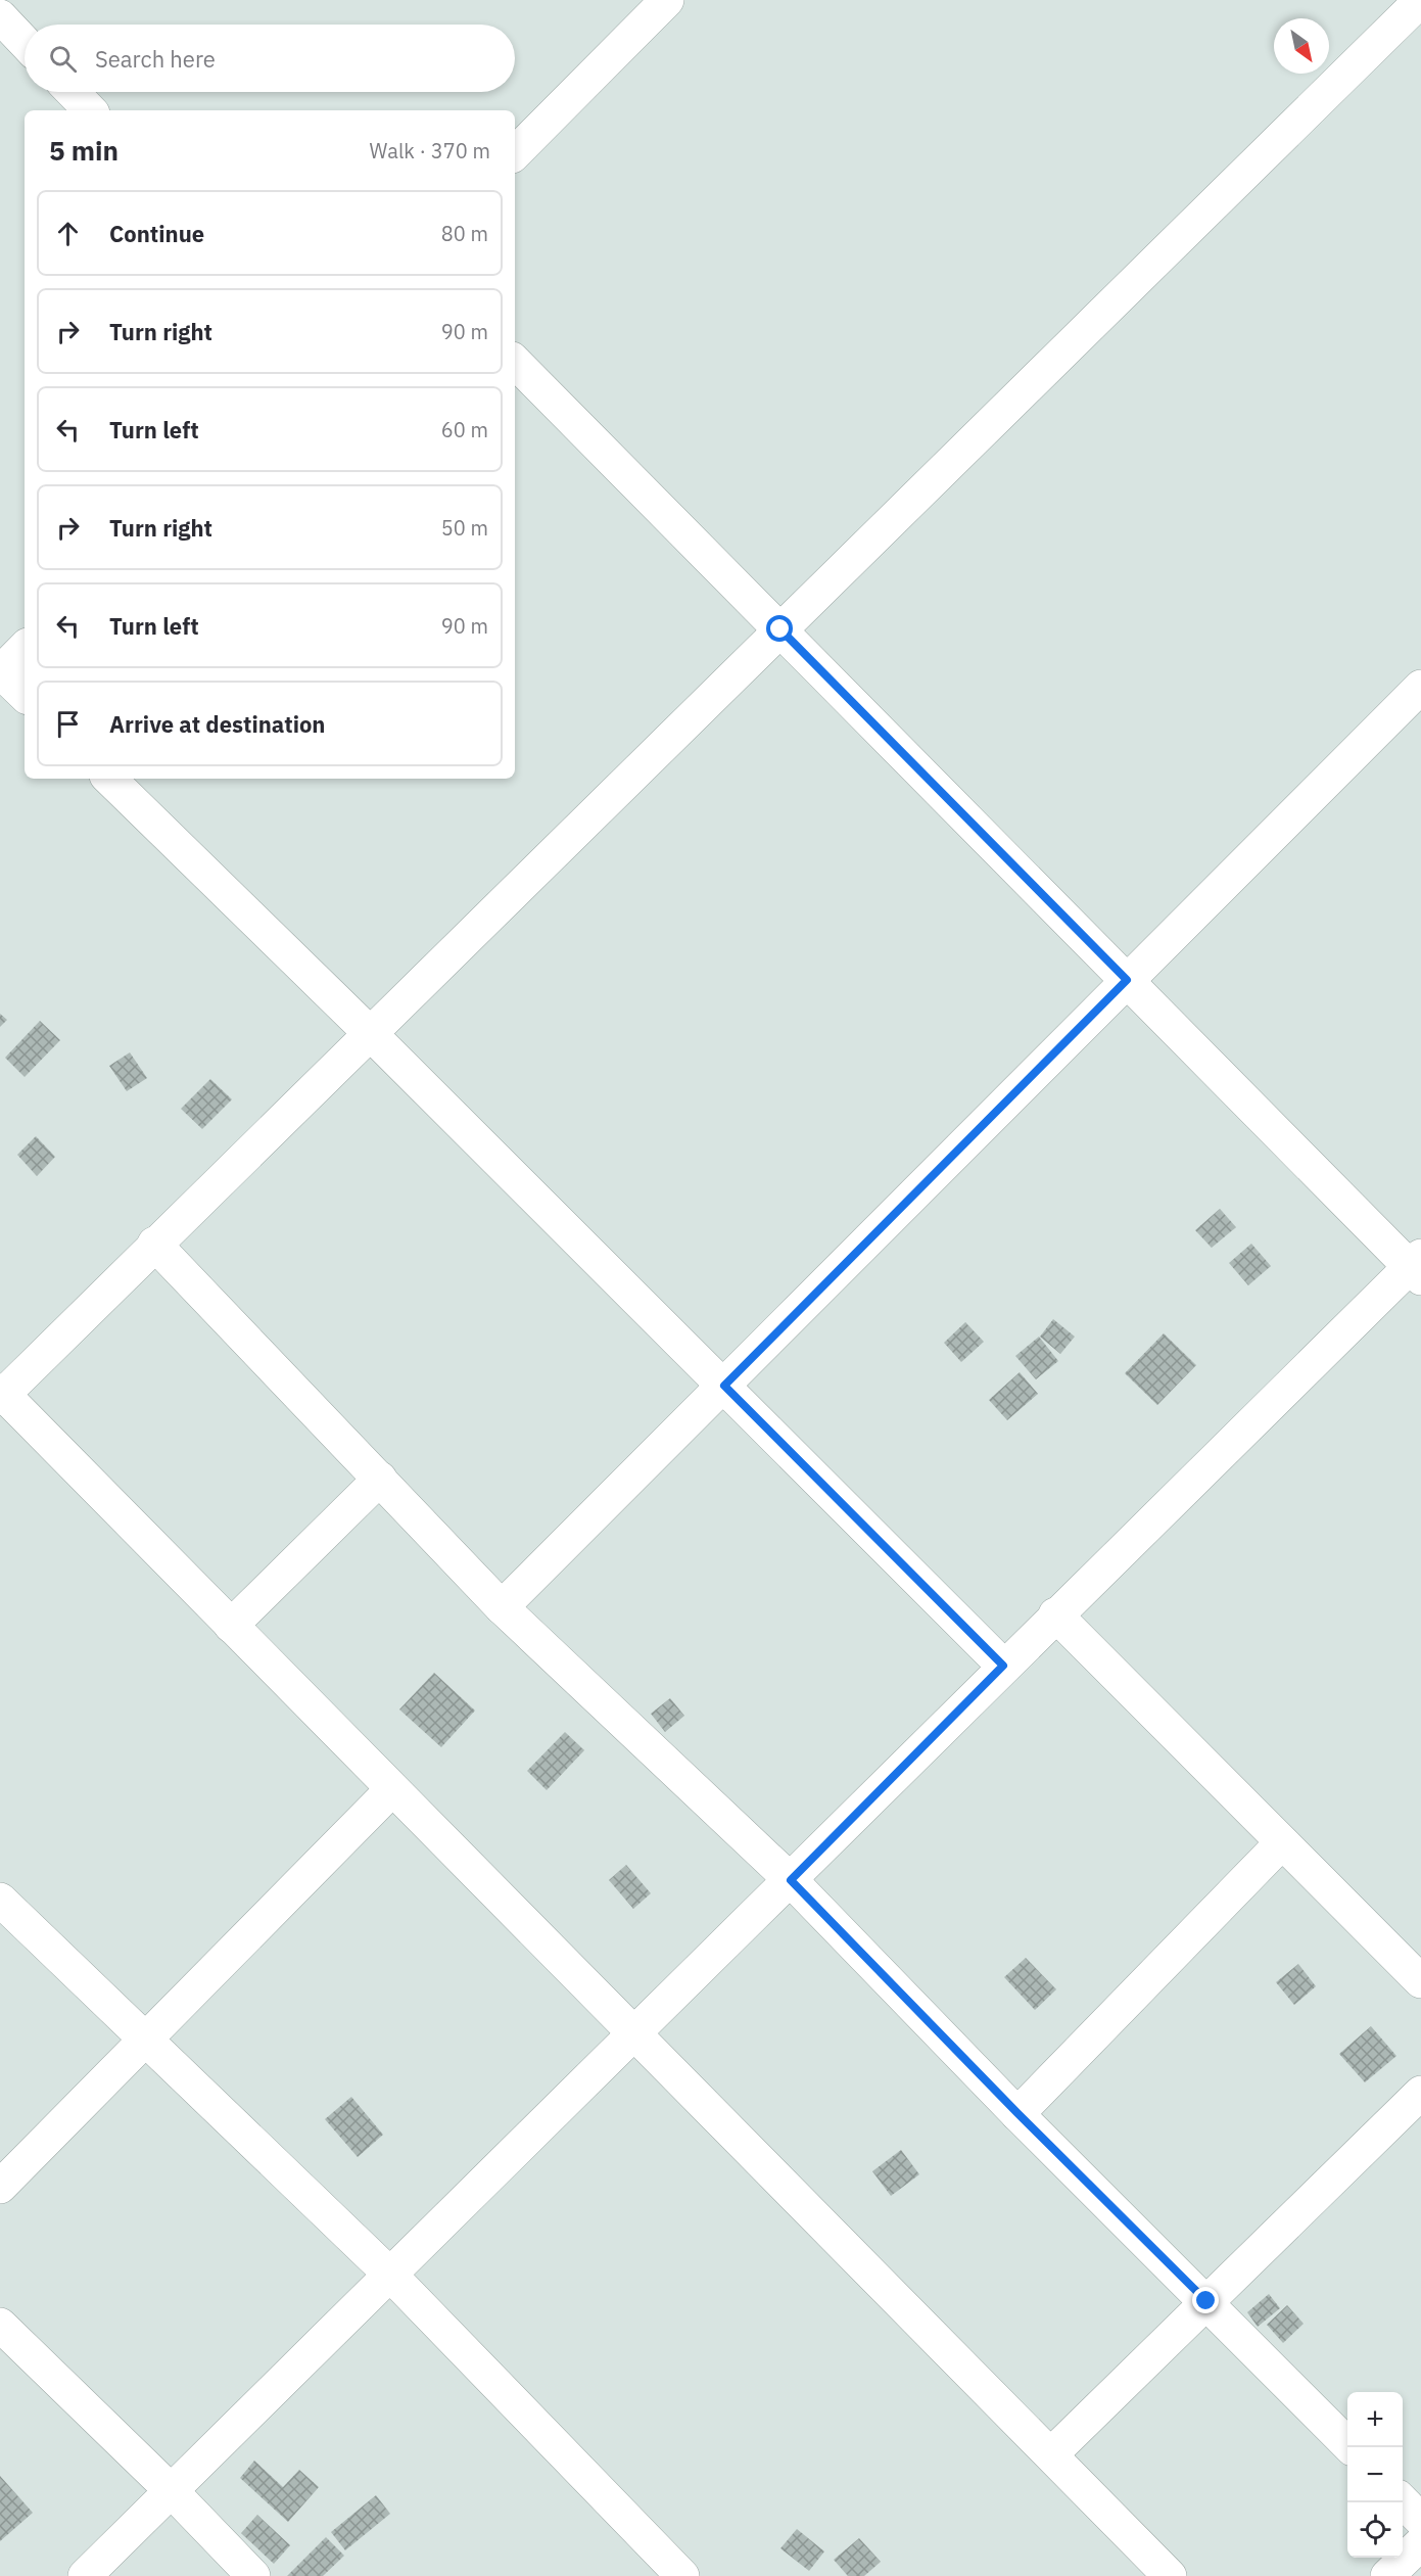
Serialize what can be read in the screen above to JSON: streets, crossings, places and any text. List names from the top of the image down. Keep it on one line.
{"north":"bottom right","page":{"search":"Search here","heading":["5 min","Walk · 370 m"],"list":[["Continue","80 m"],["Turn right","90 m"],["Turn left","60 m"],["Turn right","50 m"],["Turn left","90 m"],"Arrive at destination"],"map_buttons":["+","−"]}}
